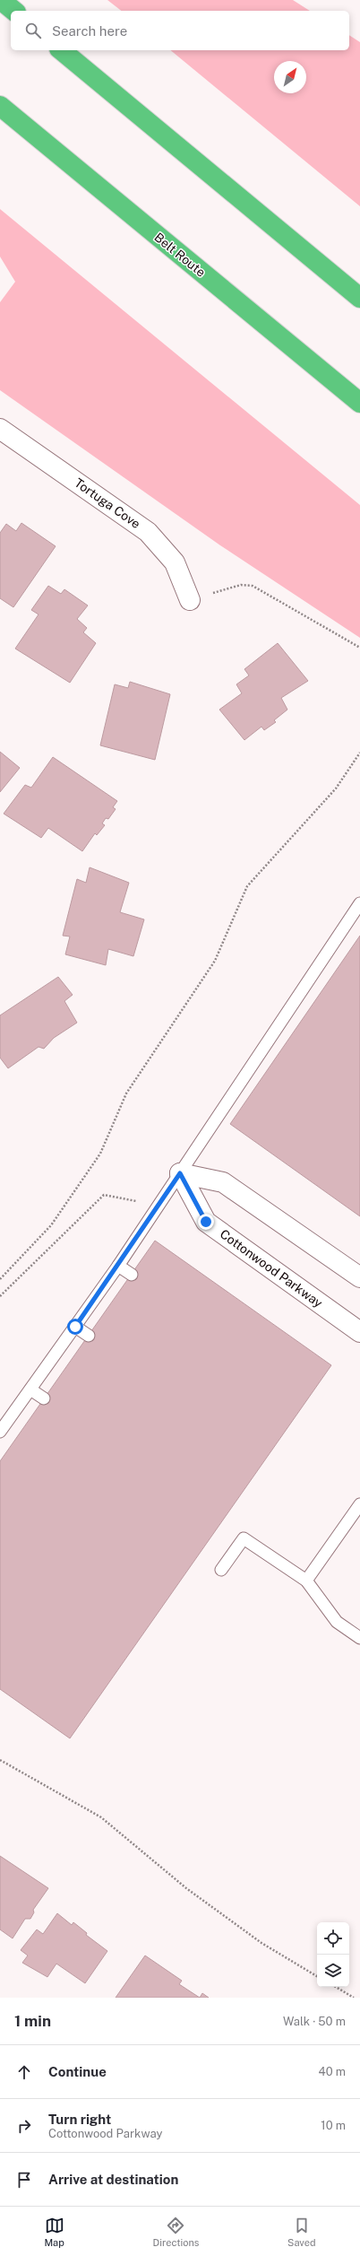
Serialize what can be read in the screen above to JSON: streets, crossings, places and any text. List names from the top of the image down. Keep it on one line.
{"streets":{"highway":["Belt Route"],"street":["Tortuga Cove","Cottonwood Parkway"]},"north":"top right","page":{"search":"Search here","heading":["1 min","Walk · 50 m"],"list":[["Continue","40 m"],["Turn right","Cottonwood Parkway","10 m"],"Arrive at destination"],"nav":["Map","Directions","Saved"]}}
